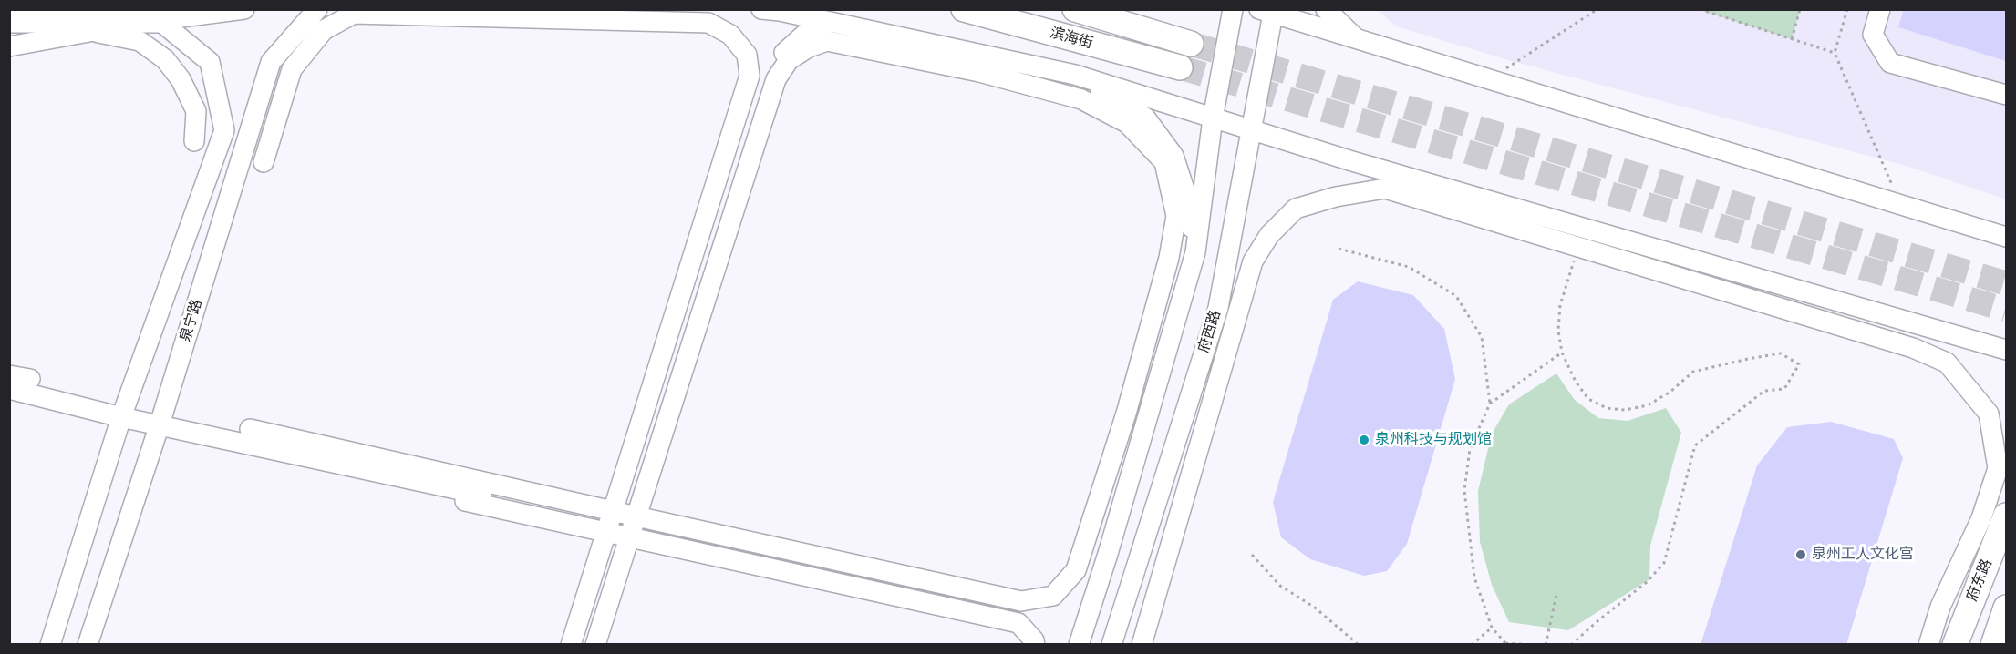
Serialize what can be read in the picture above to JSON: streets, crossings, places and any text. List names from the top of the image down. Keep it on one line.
{"streets":{"main road":["滨海街","府东路"],"street":["泉宁路","府西路"]},"places":["泉州科技与规划馆","泉州工人文化宫"]}
